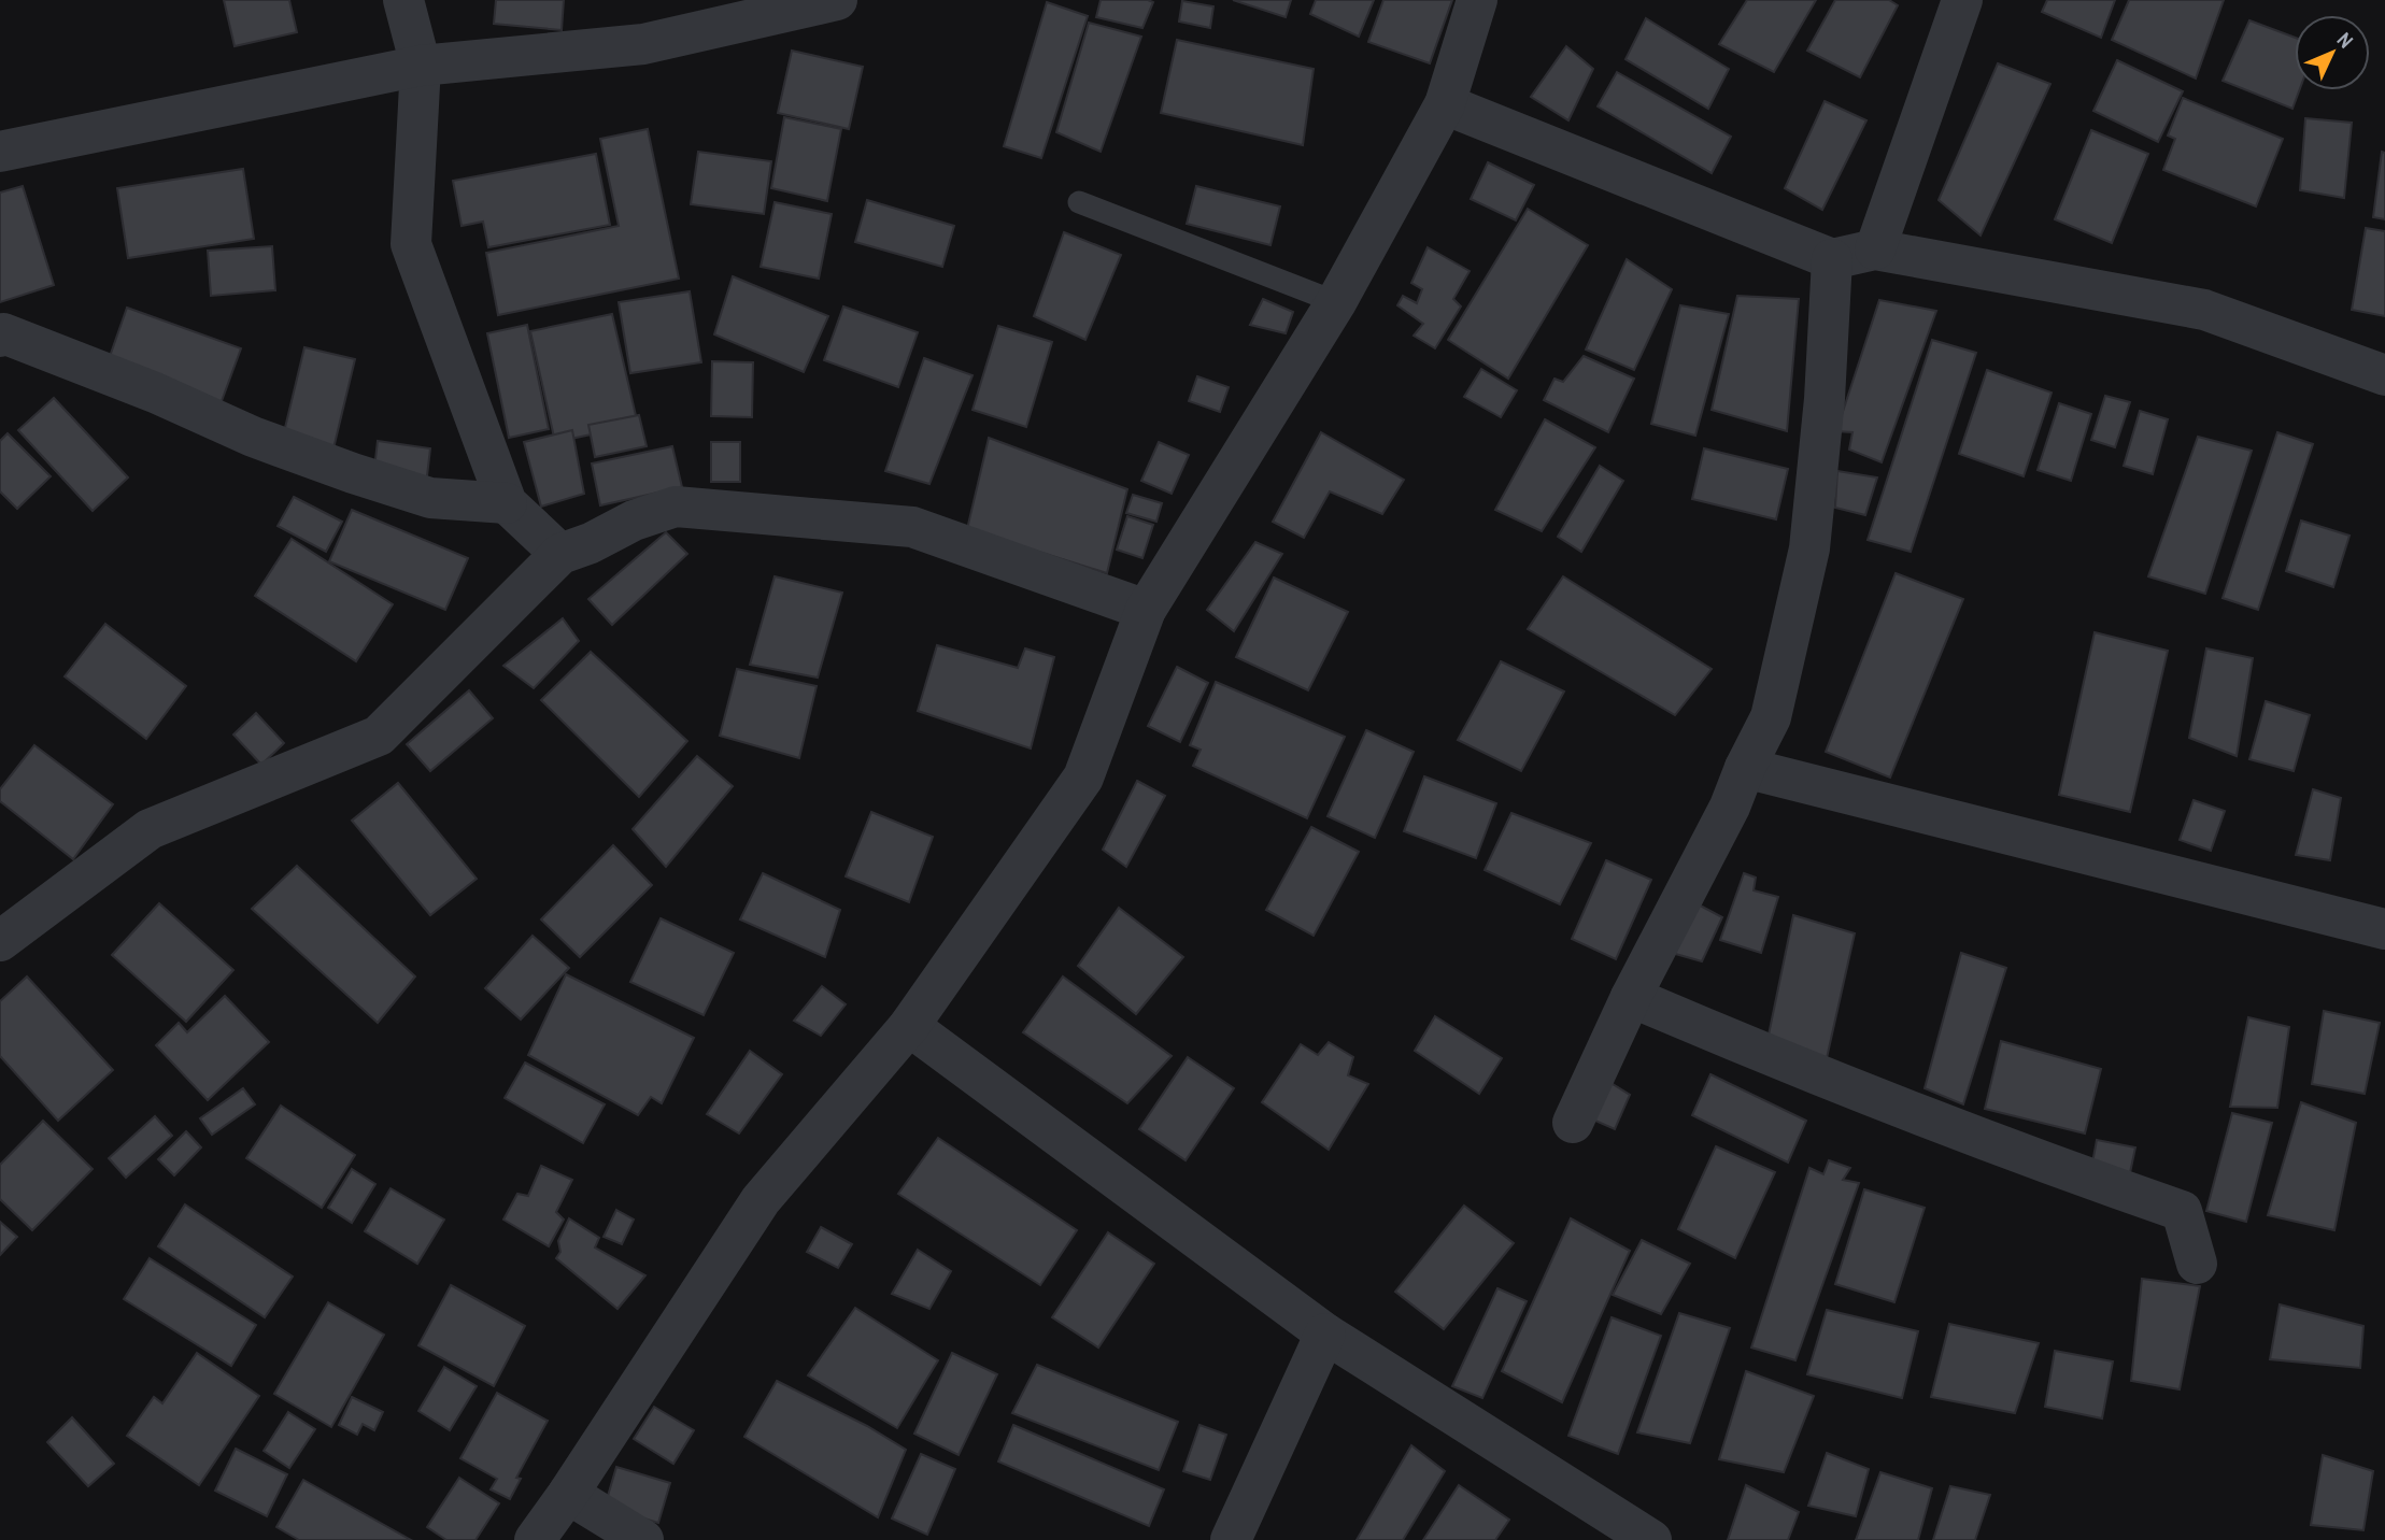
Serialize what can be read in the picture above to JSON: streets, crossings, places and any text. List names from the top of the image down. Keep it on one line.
{"north":"top right"}
